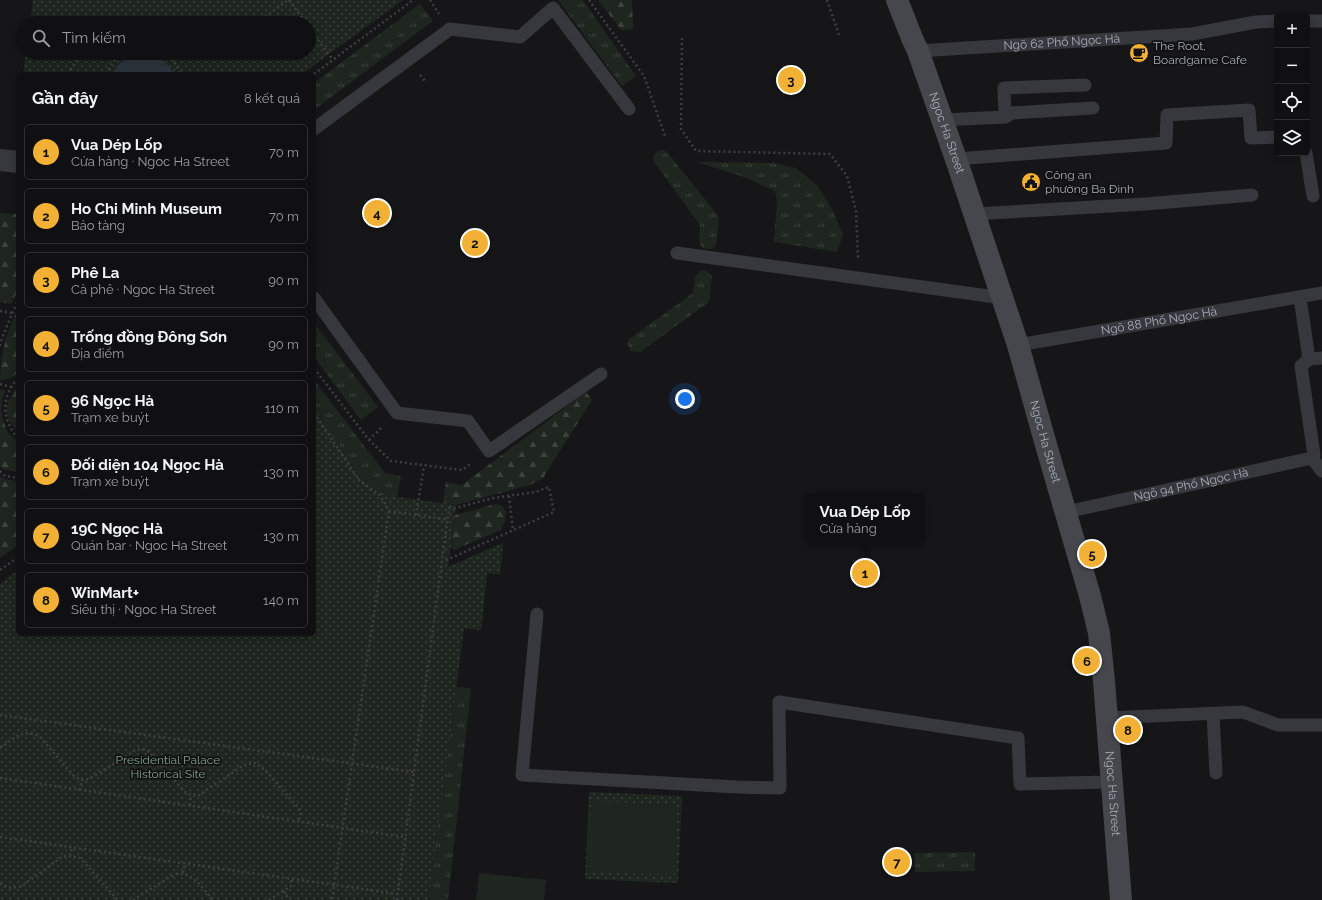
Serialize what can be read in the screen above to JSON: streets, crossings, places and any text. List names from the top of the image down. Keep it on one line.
{"streets":{"street":["Ngoc Ha Street"],"lane":["Ngõ 62 Phố Ngọc Hà","Ngõ 88 Phố Ngọc Hà","Ngõ 94 Phố Ngọc Hà"]},"crossings":[["Ngõ 62 Phố Ngọc Hà","Ngoc Ha Street"],["Ngoc Ha Street","Ngõ 88 Phố Ngọc Hà"],["Ngoc Ha Street","Ngõ 94 Phố Ngọc Hà"]],"parks":["Presidential Palace Historical Site"],"places":{"cafe":["The Root, Boardgame Cafe"],"public building":["Công an phường Ba Đình"]},"page":{"map_buttons":["+","−"],"search":"Tìm kiếm","pins":["3","4","2","5","1","6","8","7"],"heading":["Gần đây","8 kết quả"],"list":[{"mark":"1","name":"Vua Dép Lốp","note":"Cửa hàng · Ngoc Ha Street","value":"70 m"},{"mark":"2","name":"Ho Chi Minh Museum","note":"Bảo tàng","value":"70 m"},{"mark":"3","name":"Phê La","note":"Cà phê · Ngoc Ha Street","value":"90 m"},{"mark":"4","name":"Trống đồng Đông Sơn","note":"Địa điểm","value":"90 m"},{"mark":"5","name":"96 Ngọc Hà","note":"Trạm xe buýt","value":"110 m"},{"mark":"6","name":"Đối diện 104 Ngọc Hà","note":"Trạm xe buýt","value":"130 m"},{"mark":"7","name":"19C Ngọc Hà","note":"Quán bar · Ngoc Ha Street","value":"130 m"},{"mark":"8","name":"WinMart+","note":"Siêu thị · Ngoc Ha Street","value":"140 m"}],"popup":["Vua Dép Lốp","Cửa hàng"]}}
